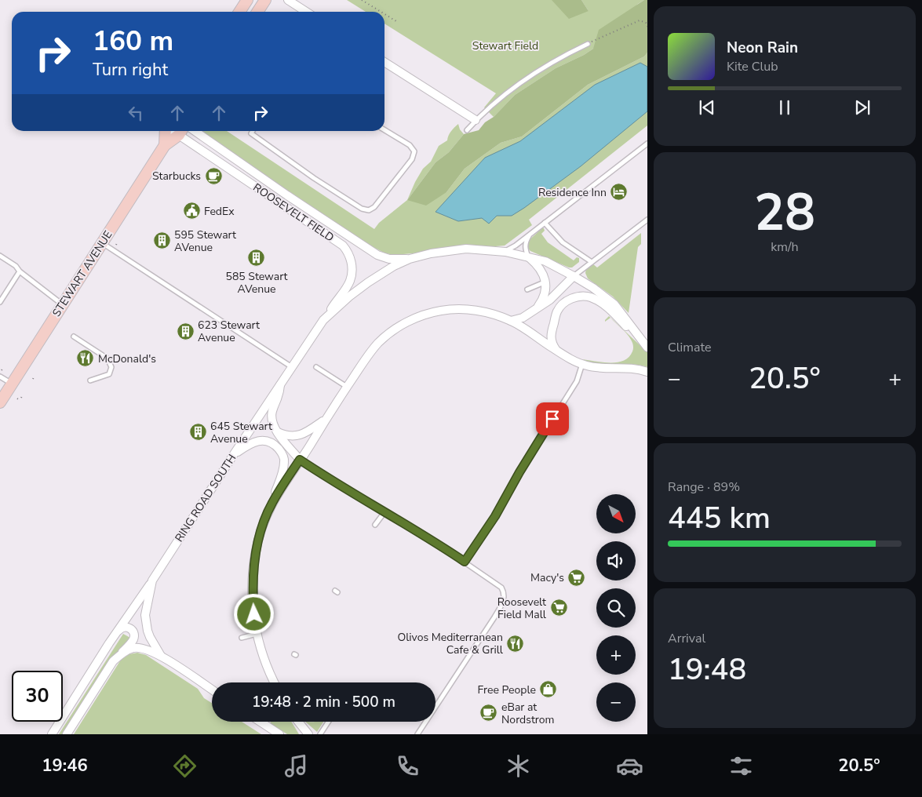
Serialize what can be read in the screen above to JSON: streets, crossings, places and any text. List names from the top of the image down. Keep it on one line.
{"streets":{"main road":["STEWART AVENUE"],"street":["ROOSEVELT FIELD","RING ROAD SOUTH"]},"crossings":[["ROOSEVELT FIELD","STEWART AVENUE"],["ROOSEVELT FIELD","RING ROAD SOUTH"]],"parks":["Stewart Field"],"places":{"cafe":["Starbucks","eBar at Nordstrom"],"hotel":["Residence Inn"],"public building":["FedEx"],"building":["595 Stewart AVenue","585 Stewart AVenue","623 Stewart Avenue","645 Stewart Avenue"],"restaurant":["McDonald's","Olivos Mediterranean Cafe & Grill"],"supermarket":["Macy's","Roosevelt Field Mall"],"shop":["Free People"]},"north":"bottom right","page":{"turn":["160 m","Turn right"],"song":["Neon Rain","Kite Club"],"tile":[["28","km/h"],"Climate",["Range · 89%","445 km"],["Arrival","19:48"]],"heat":["−","20.5°","+"],"map_buttons":["+","−"],"limit":"30","trip":"19:48 · 2 min · 500 m","tabs":["19:46","20.5°"]}}
